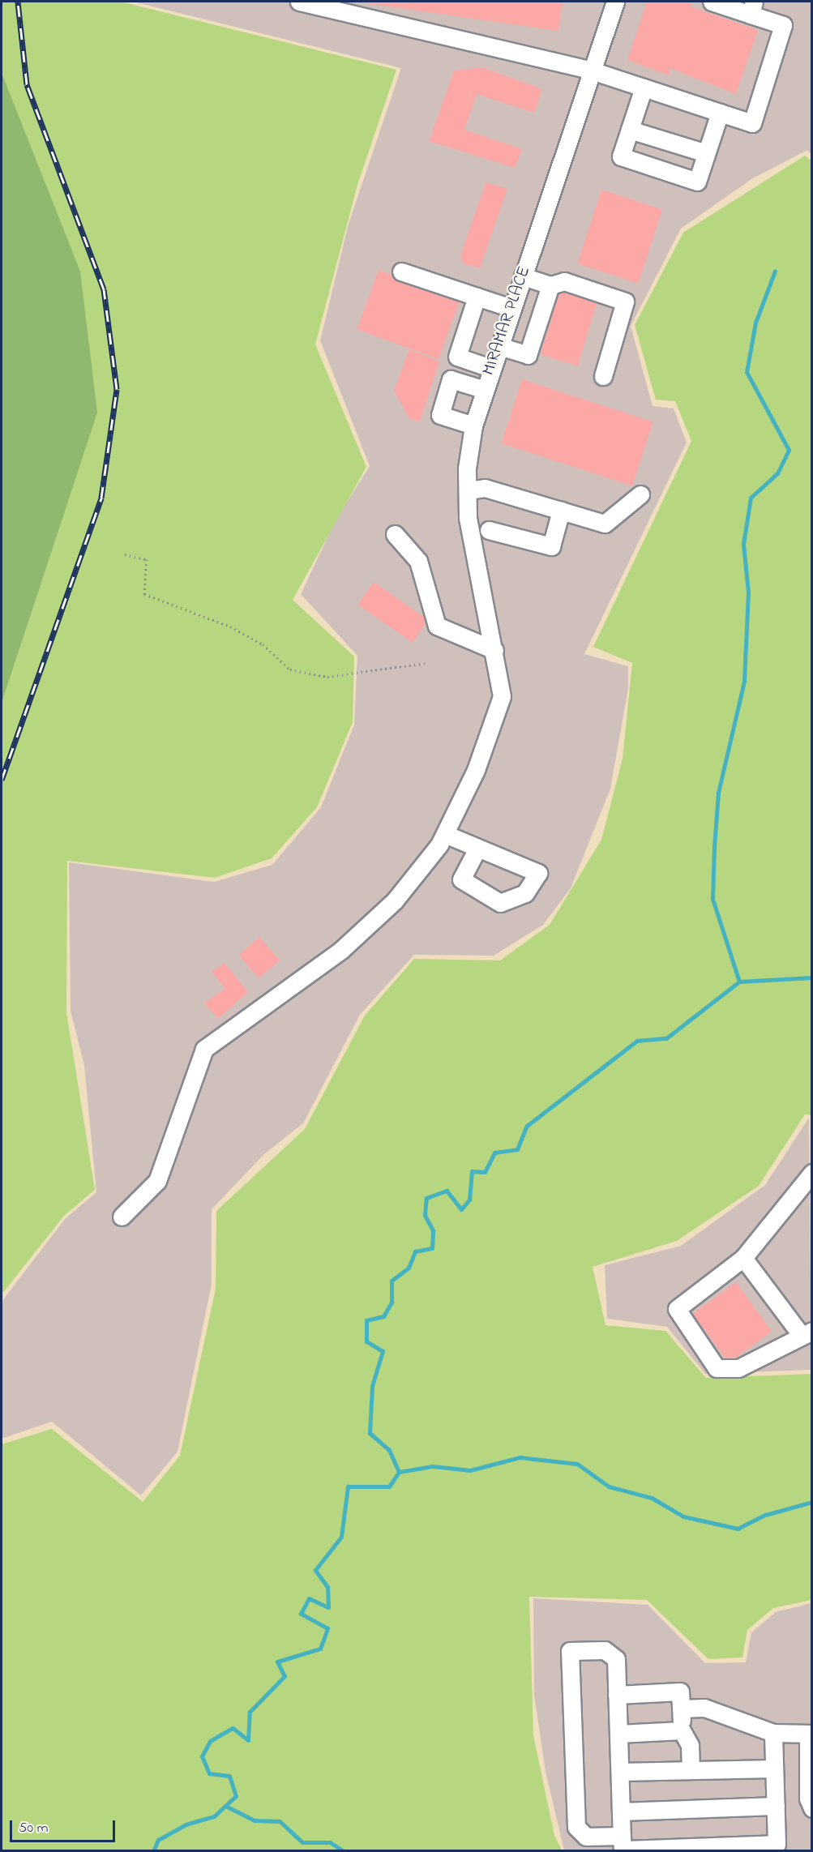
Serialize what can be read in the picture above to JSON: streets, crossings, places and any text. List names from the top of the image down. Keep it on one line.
{"streets":{"street":["MIRAMAR PLACE"]},"scale_bar":"50 m"}
